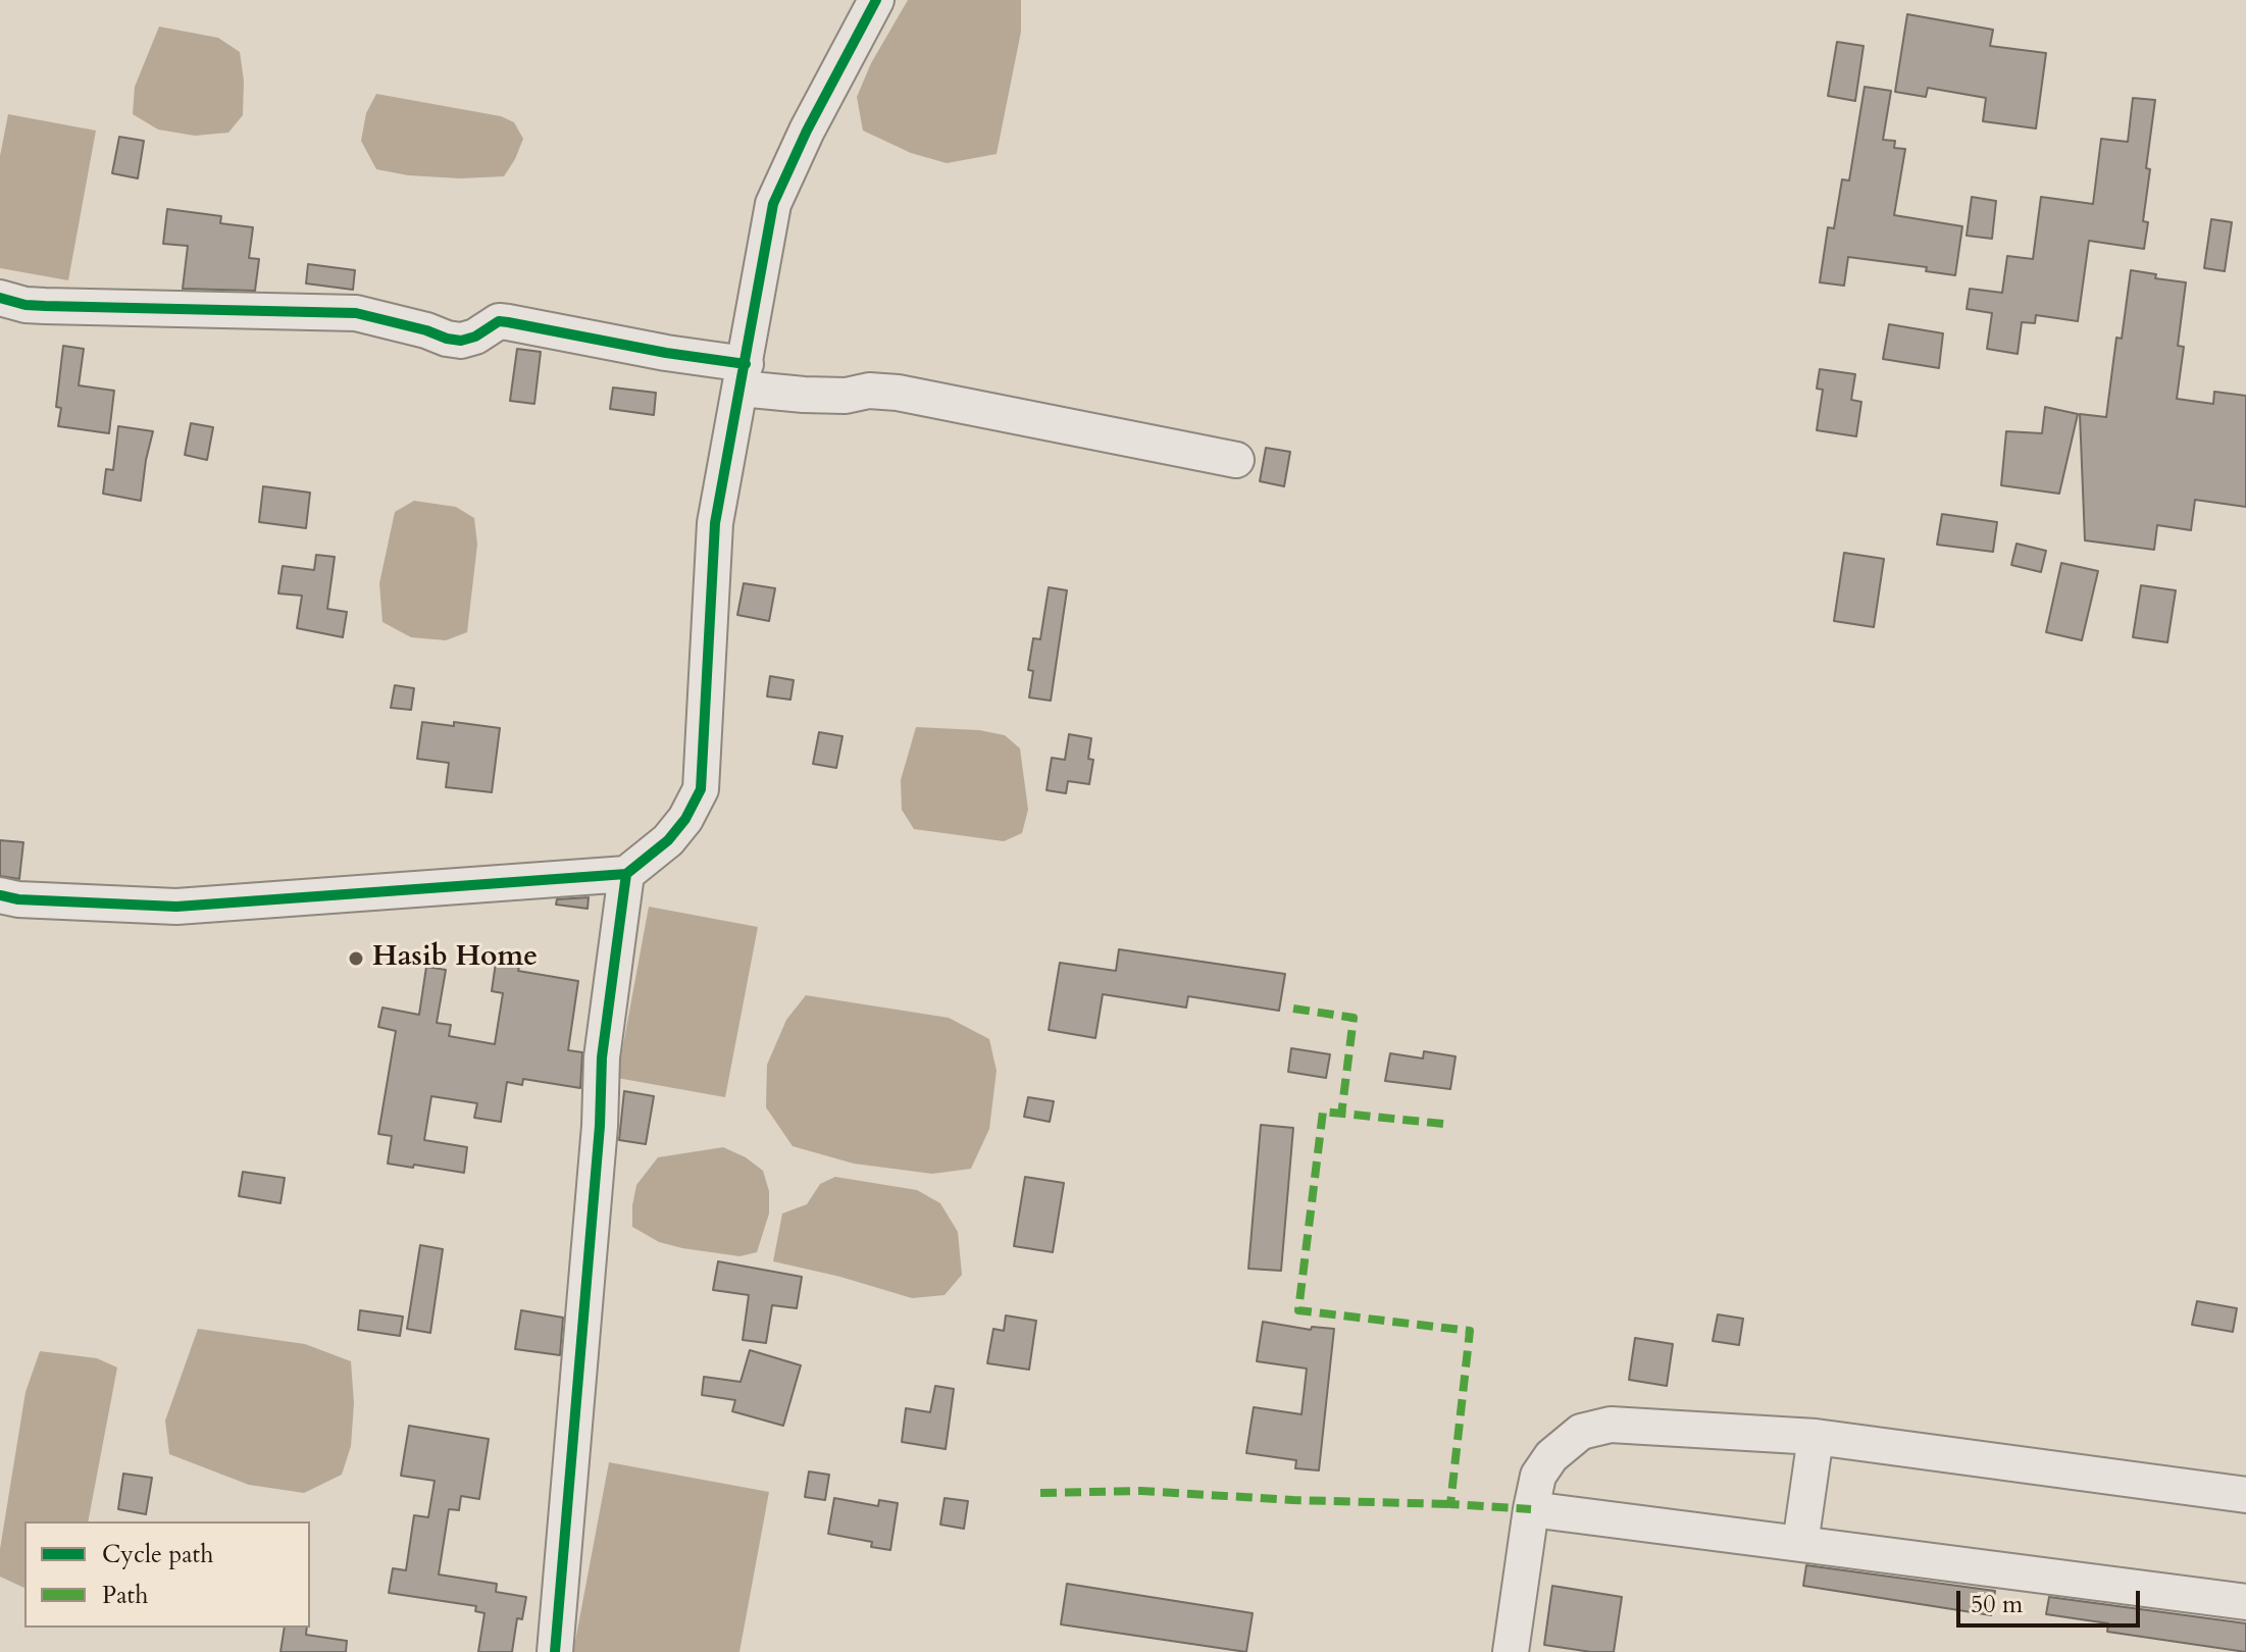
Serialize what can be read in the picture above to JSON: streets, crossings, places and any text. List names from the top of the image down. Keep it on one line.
{"places":["Hasib Home"],"legend":["Cycle path","Path"],"scale_bar":"50 m"}
